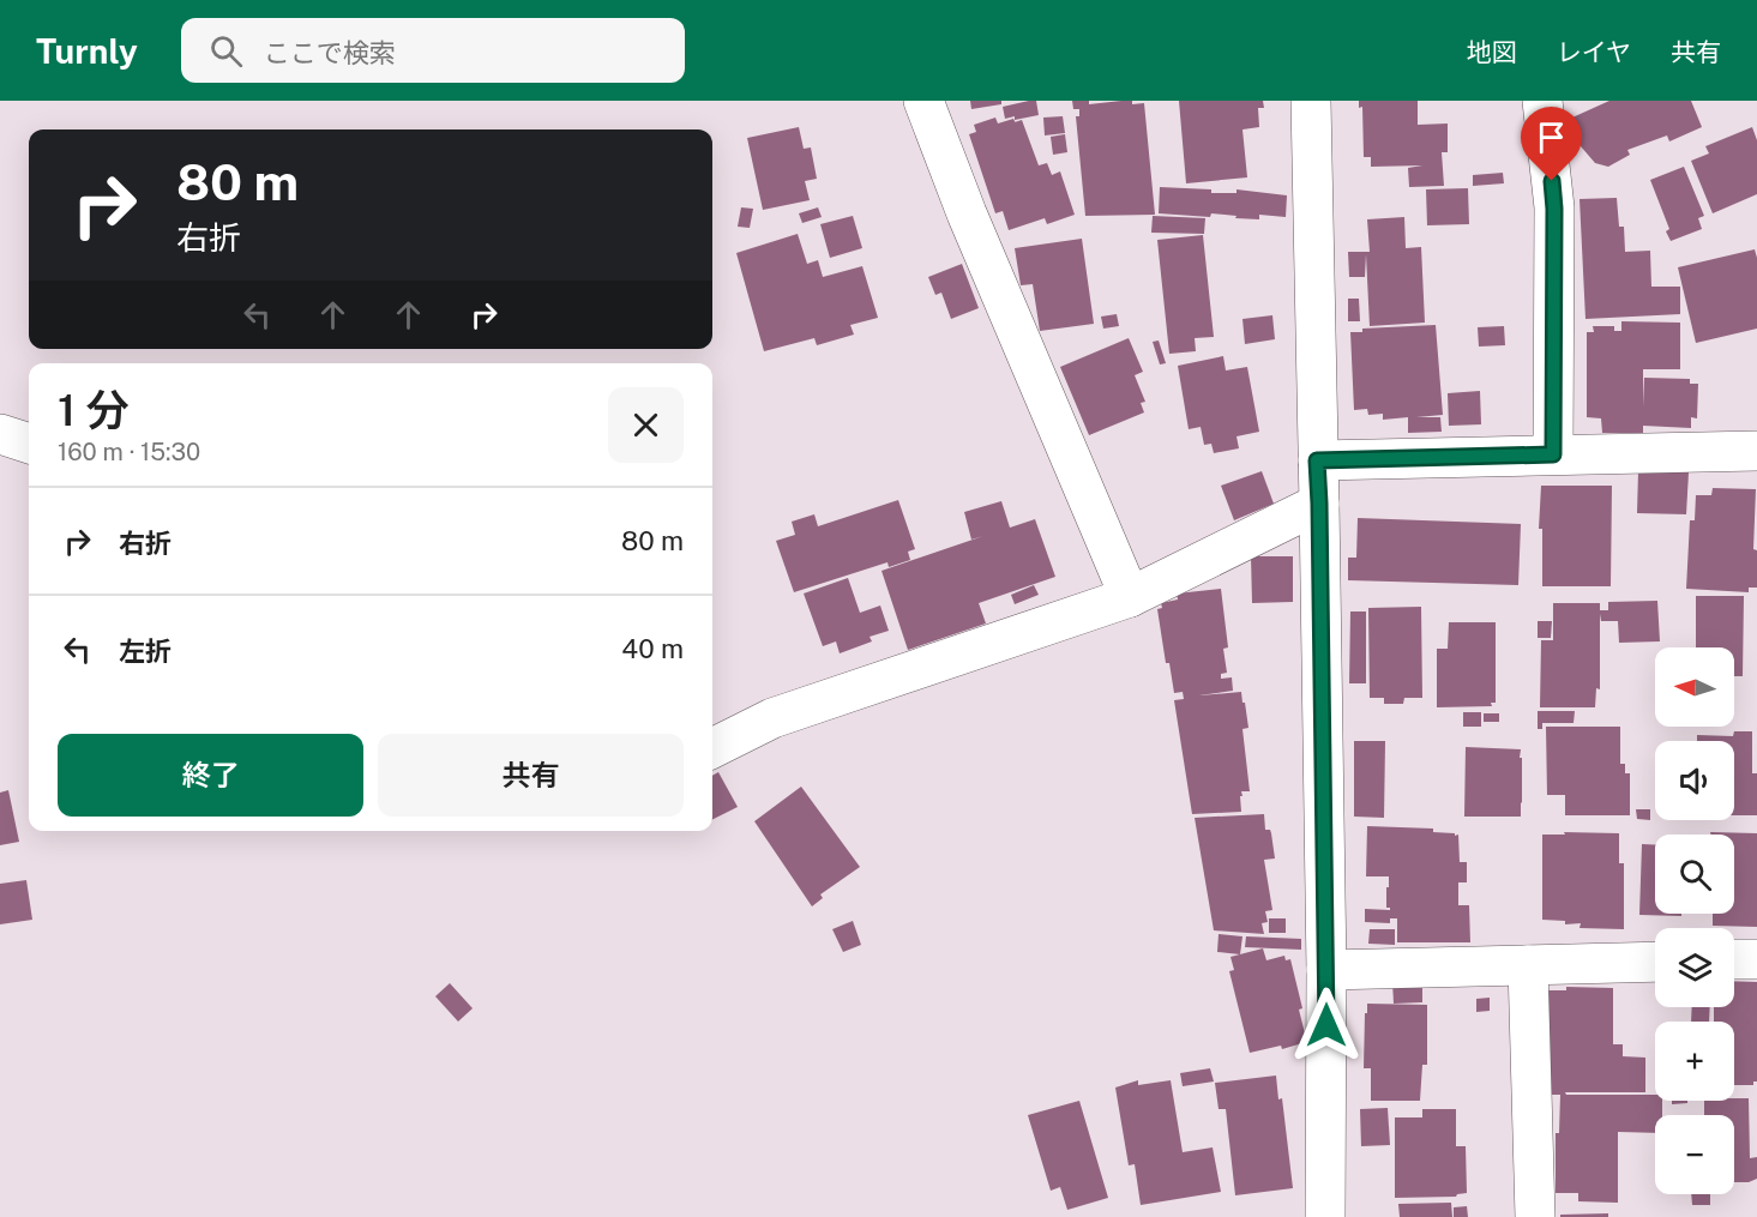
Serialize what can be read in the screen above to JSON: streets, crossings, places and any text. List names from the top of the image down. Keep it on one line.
{"north":"left","page":{"header":"Turnly","search":"ここで検索","nav":["地図","レイヤ","共有"],"turn":["80 m","右折"],"heading":["1 分","160 m · 15:30"],"list":[{"name":"右折","value":"80 m"},{"name":"左折","value":"40 m"}],"map_buttons":["+","−"],"buttons":["終了","共有"]}}
